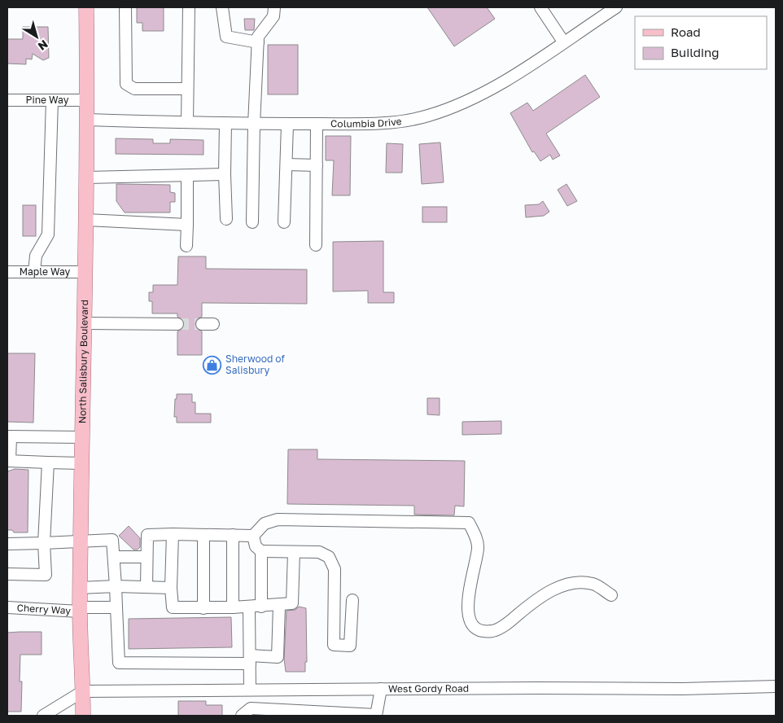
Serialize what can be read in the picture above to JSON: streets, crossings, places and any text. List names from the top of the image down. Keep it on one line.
{"streets":{"main road":["North Salisbury Boulevard"],"street":["Pine Way","Columbia Drive","Maple Way","Cherry Way","West Gordy Road"]},"crossings":[["Pine Way","North Salisbury Boulevard"],["Columbia Drive","North Salisbury Boulevard"],["Maple Way","North Salisbury Boulevard"],["North Salisbury Boulevard","Cherry Way"],["North Salisbury Boulevard","West Gordy Road"]],"places":{"shop":["Sherwood of Salisbury"]},"legend":["Road","Building"],"north":"bottom right"}
